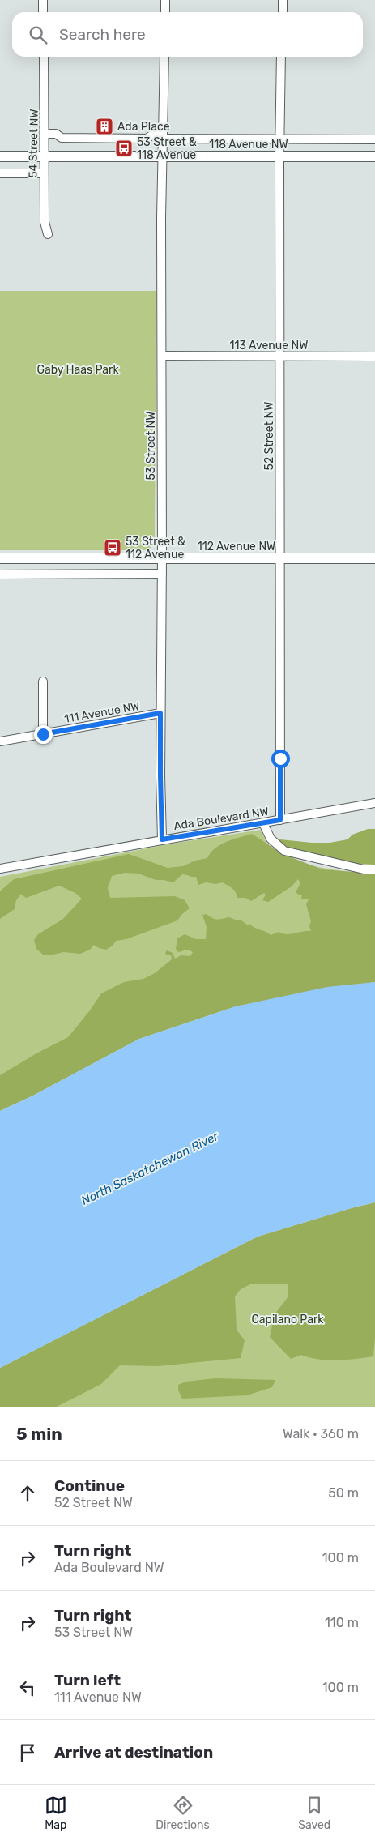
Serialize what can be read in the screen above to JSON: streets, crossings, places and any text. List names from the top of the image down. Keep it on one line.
{"streets":{"main road":["118 Avenue NW","112 Avenue NW"],"street":["54 Street NW","113 Avenue NW","52 Street NW","53 Street NW","111 Avenue NW","Ada Boulevard NW"]},"crossings":[["54 Street NW","118 Avenue NW"],["118 Avenue NW","52 Street NW"],["118 Avenue NW","53 Street NW"],["113 Avenue NW","52 Street NW"],["113 Avenue NW","53 Street NW"],["52 Street NW","112 Avenue NW"],["52 Street NW","Ada Boulevard NW"],["53 Street NW","112 Avenue NW"],["53 Street NW","111 Avenue NW"],["53 Street NW","Ada Boulevard NW"]],"water":["North Saskatchewan River"],"parks":["Gaby Haas Park","Capilano Park"],"places":{"building":["Ada Place"],"bus stop":["53 Street & 118 Avenue","53 Street & 112 Avenue"]},"page":{"search":"Search here","heading":["5 min","Walk · 360 m"],"list":[["Continue","52 Street NW","50 m"],["Turn right","Ada Boulevard NW","100 m"],["Turn right","53 Street NW","110 m"],["Turn left","111 Avenue NW","100 m"],"Arrive at destination"],"nav":["Map","Directions","Saved"]}}
